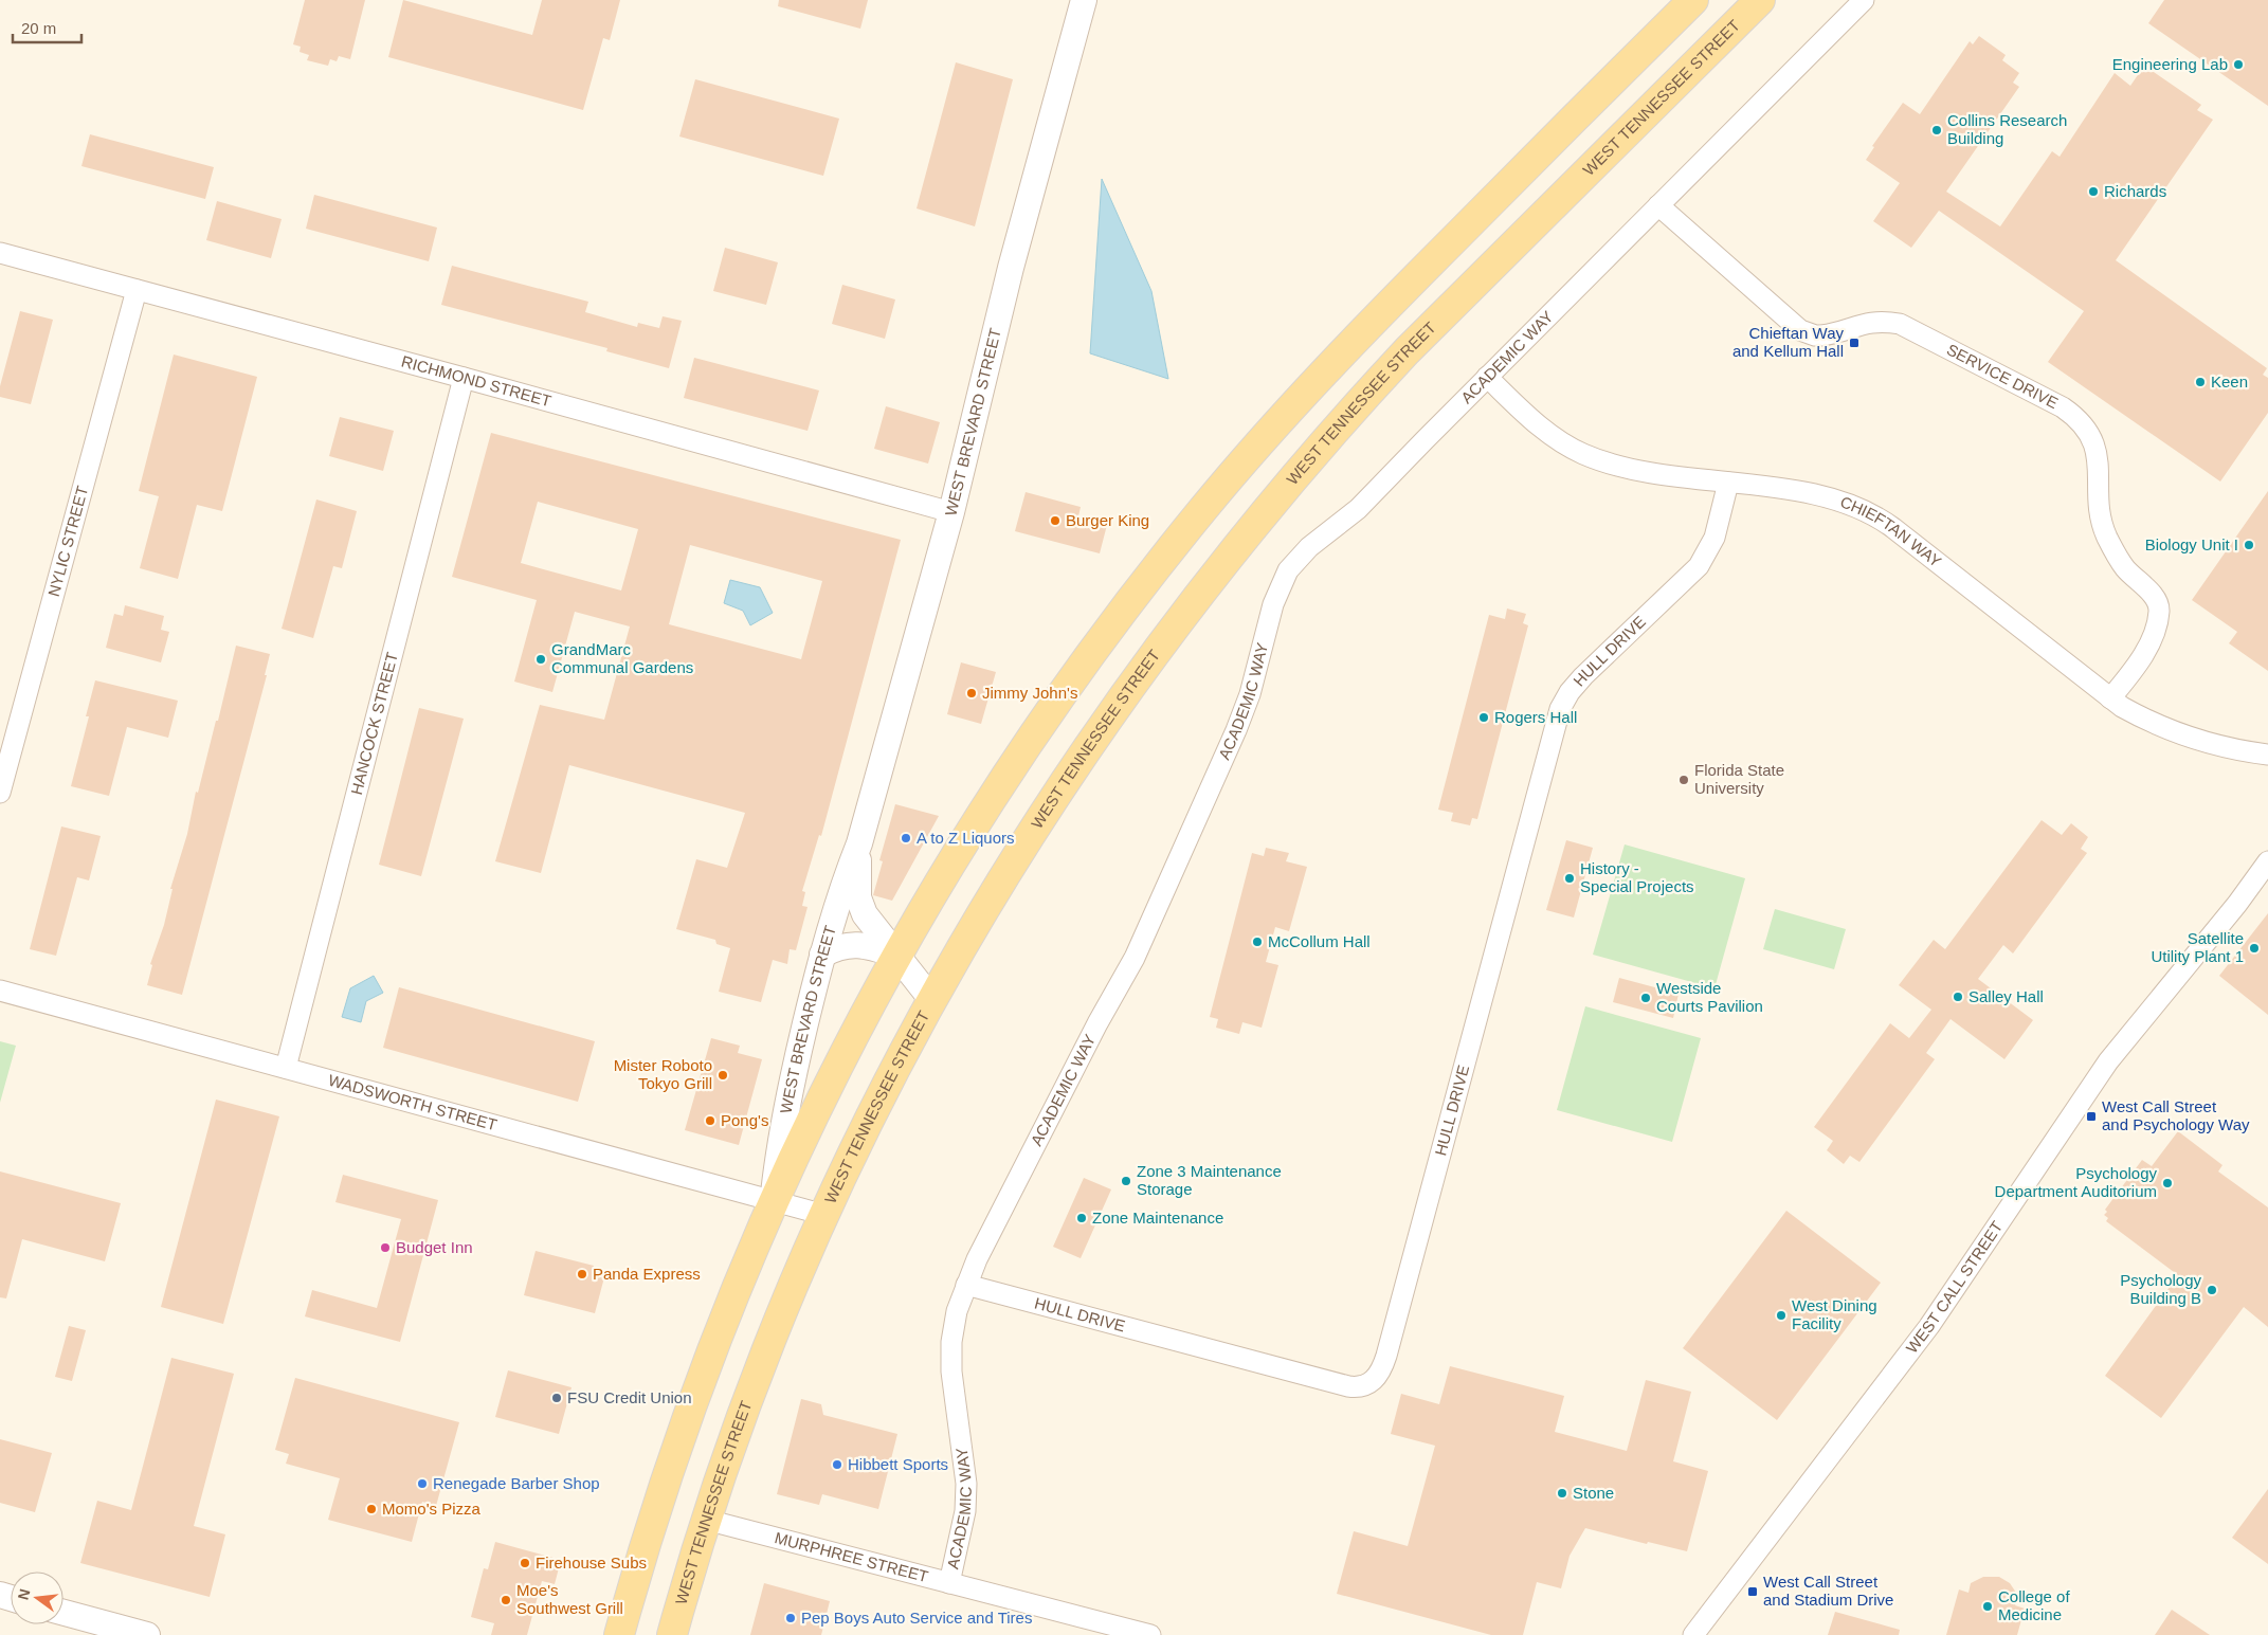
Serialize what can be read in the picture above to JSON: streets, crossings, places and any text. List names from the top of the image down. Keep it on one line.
{"streets":{"main road":["WEST TENNESSEE STREET"],"street":["ACADEMIC WAY","SERVICE DRIVE","RICHMOND STREET","WEST BREVARD STREET","CHIEFTAN WAY","NYLIC STREET","HULL DRIVE","HANCOCK STREET","WADSWORTH STREET","WEST CALL STREET","MURPHREE STREET"]},"crossings":[["WEST TENNESSEE STREET","WEST BREVARD STREET"],["WEST TENNESSEE STREET","WADSWORTH STREET"],["WEST TENNESSEE STREET","MURPHREE STREET"],["ACADEMIC WAY","SERVICE DRIVE"],["ACADEMIC WAY","CHIEFTAN WAY"],["ACADEMIC WAY","HULL DRIVE"],["ACADEMIC WAY","MURPHREE STREET"],["SERVICE DRIVE","CHIEFTAN WAY"],["RICHMOND STREET","WEST BREVARD STREET"],["RICHMOND STREET","NYLIC STREET"],["RICHMOND STREET","HANCOCK STREET"],["WEST BREVARD STREET","WADSWORTH STREET"],["CHIEFTAN WAY","HULL DRIVE"],["HANCOCK STREET","WADSWORTH STREET"]],"places":{"other":["Engineering Lab","Collins Research Building","Richards","Keen","Burger King","Biology Unit I","GrandMarc Communal Gardens","Jimmy John's","Rogers Hall","Florida State University","A to Z Liquors","History - Special Projects","McCollum Hall","Satellite Utility Plant 1","Salley Hall","Westside Courts Pavilion","Mister Roboto Tokyo Grill","Pong's","Zone 3 Maintenance Storage","Psychology Department Auditorium","Zone Maintenance","Budget Inn","Panda Express","Psychology Building B","West Dining Facility","FSU Credit Union","Hibbett Sports","Renegade Barber Shop","Stone","Momo's Pizza","Firehouse Subs","Moe's Southwest Grill","College of Medicine","Pep Boys Auto Service and Tires"],"transit":["Chieftan Way and Kellum Hall","West Call Street and Psychology Way","West Call Street and Stadium Drive"]},"scale_bar":"20 m","north":"left"}
